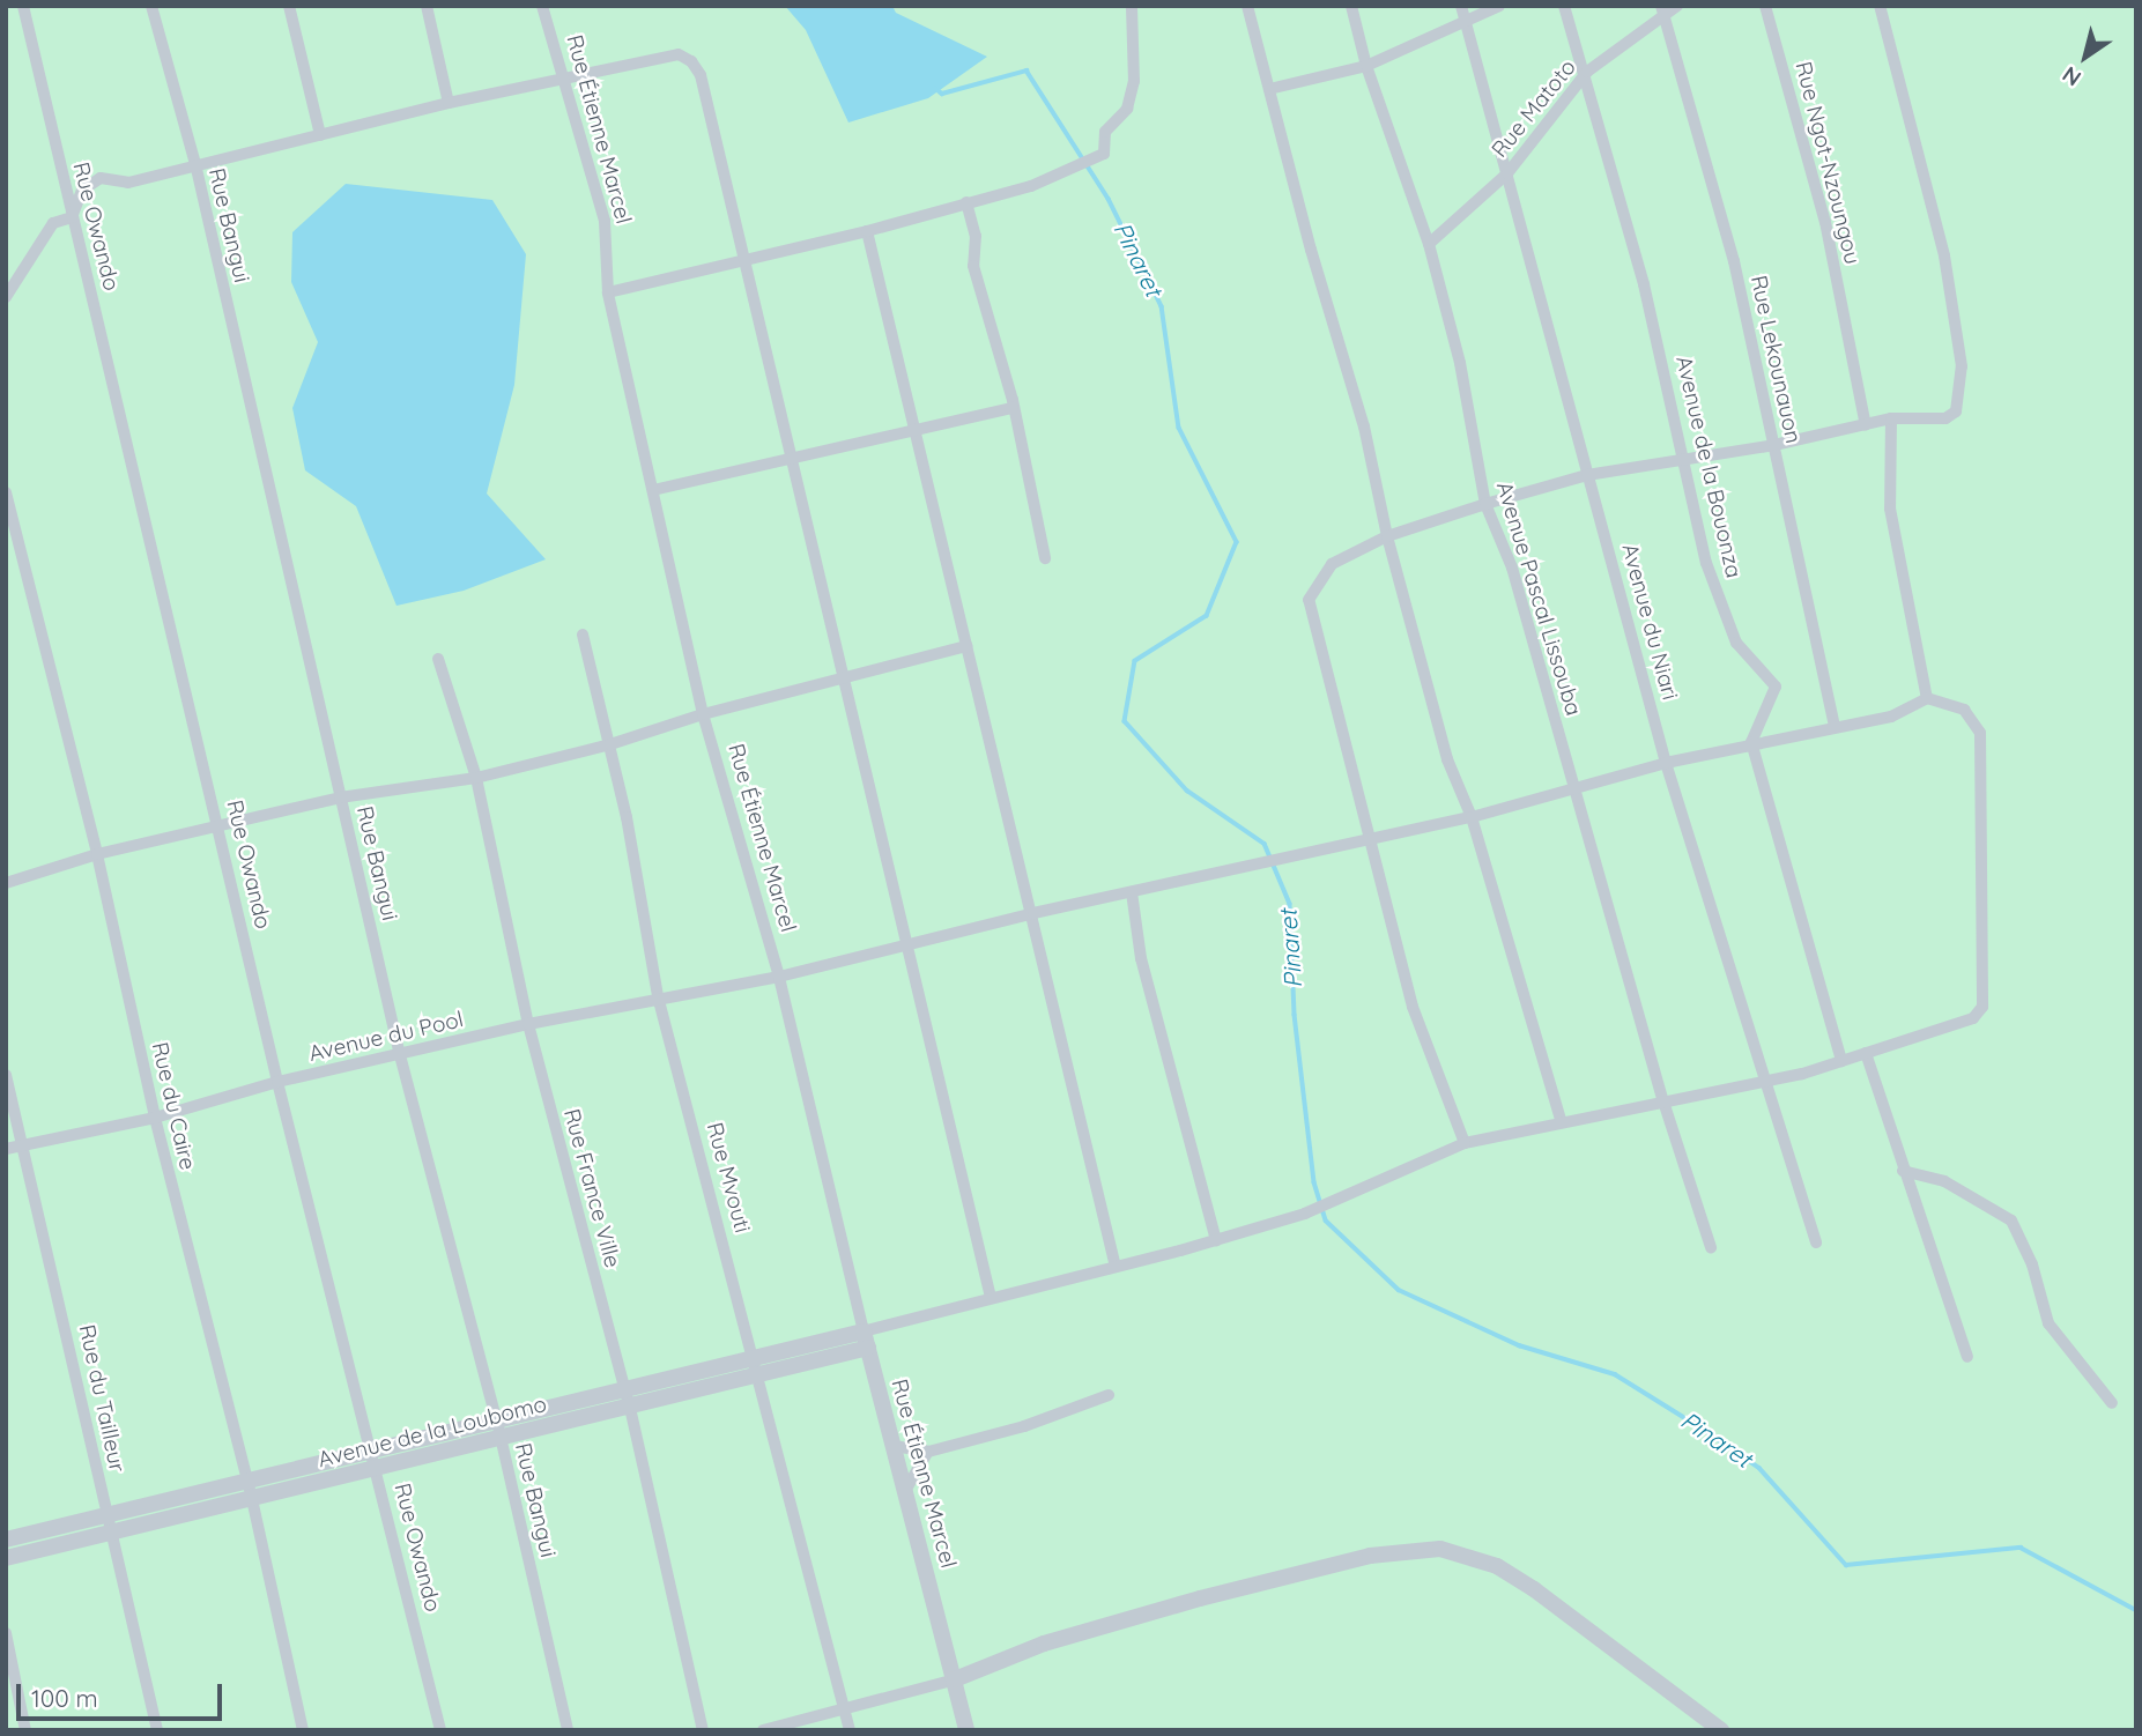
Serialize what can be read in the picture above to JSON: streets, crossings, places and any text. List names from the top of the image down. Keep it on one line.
{"streets":{"street":["Rue Matoto","Rue Étienne Marcel","Rue Ngot-Nzoungou","Rue Bangui","Rue Owando","Rue Lekounauon","Avenue de la Bouonza","Avenue Pascal Lissouba","Avenue du Niari","Avenue du Pool","Rue du Caire","Rue Mvouti","Rue France Ville","Rue du Tailleur","Avenue de la Loubomo"]},"crossings":[["Rue Matoto","Rue Lekounauon"],["Rue Matoto","Avenue de la Bouonza"],["Rue Matoto","Avenue Pascal Lissouba"],["Rue Matoto","Avenue du Niari"],["Rue Étienne Marcel","Avenue du Pool"],["Rue Étienne Marcel","Avenue de la Loubomo"],["Rue Bangui","Avenue du Pool"],["Rue Bangui","Avenue de la Loubomo"],["Rue Owando","Avenue du Pool"],["Rue Owando","Avenue de la Loubomo"],["Rue Lekounauon","Avenue du Pool"],["Avenue de la Bouonza","Avenue du Pool"],["Avenue Pascal Lissouba","Avenue du Pool"],["Avenue du Niari","Avenue du Pool"],["Avenue du Pool","Rue du Caire"],["Avenue du Pool","Rue Mvouti"],["Avenue du Pool","Rue France Ville"],["Avenue du Pool","Rue du Tailleur"],["Rue du Caire","Avenue de la Loubomo"],["Rue Mvouti","Avenue de la Loubomo"],["Rue France Ville","Avenue de la Loubomo"],["Rue du Tailleur","Avenue de la Loubomo"]],"water":["Pinaret"],"scale_bar":"100 m","north":"bottom left"}
